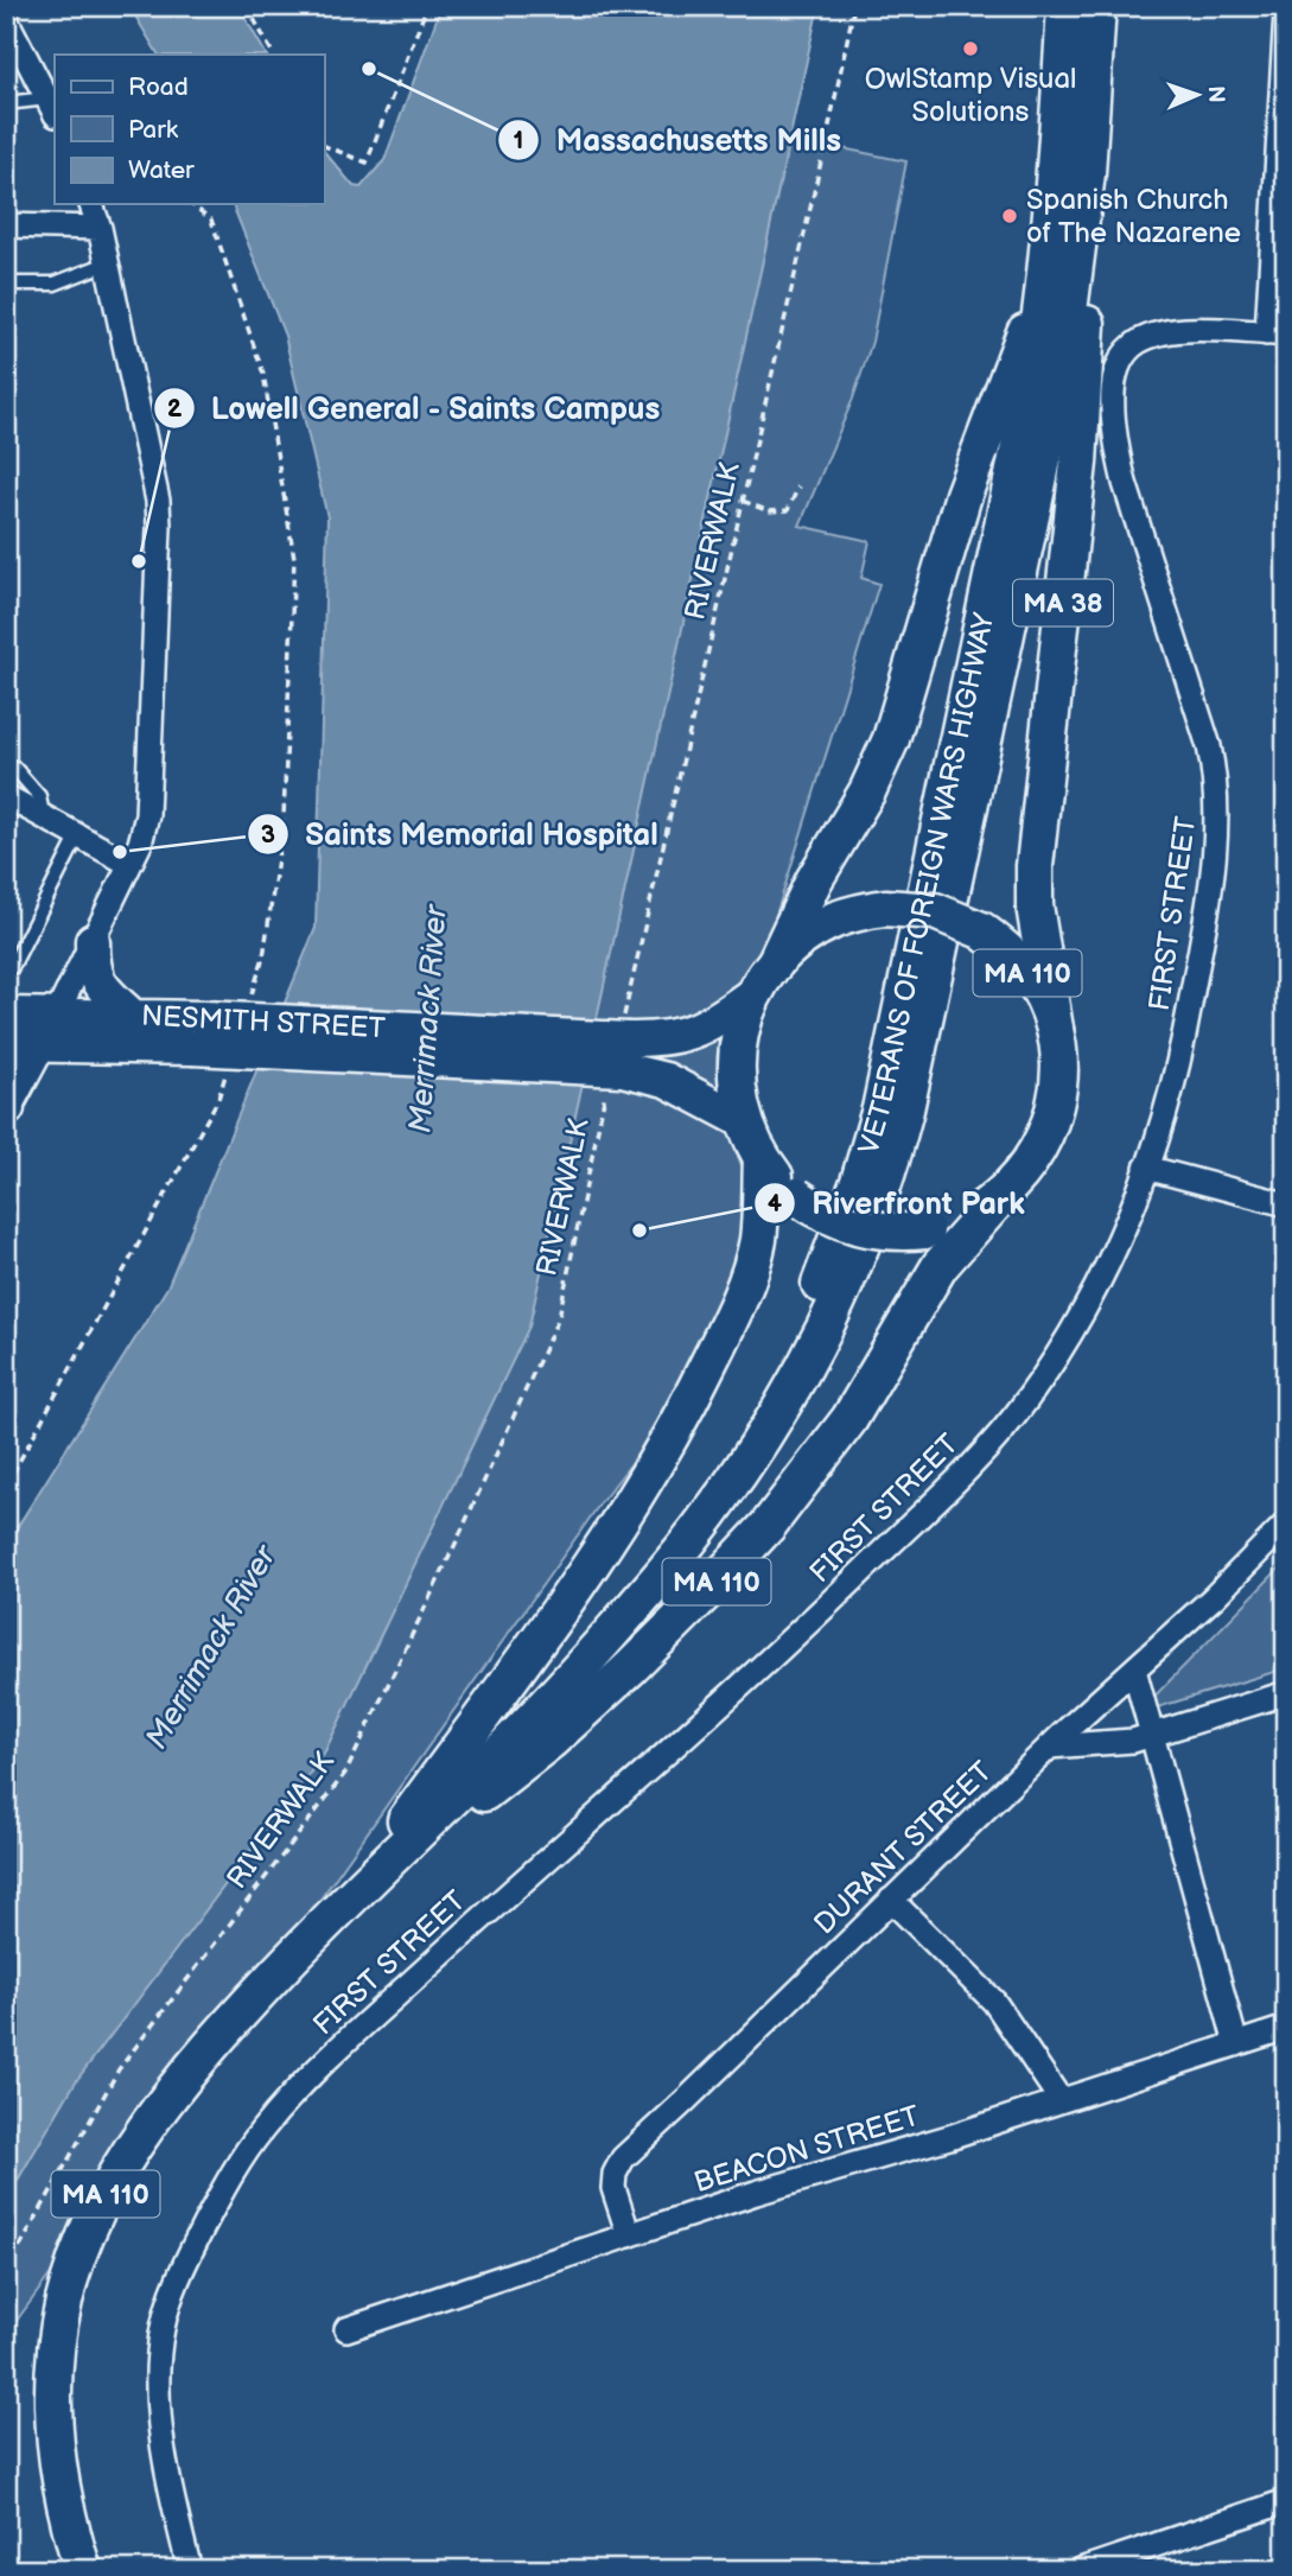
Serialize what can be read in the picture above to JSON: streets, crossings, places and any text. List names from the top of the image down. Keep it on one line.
{"streets":{"main road":["MA 38","VETERANS OF FOREIGN WARS HIGHWAY","MA 110","NESMITH STREET"],"street":["FIRST STREET","DURANT STREET","BEACON STREET"],"path":["RIVERWALK"]},"crossings":[["RIVERWALK","NESMITH STREET"],["MA 38","VETERANS OF FOREIGN WARS HIGHWAY"],["MA 38","MA 110"],["VETERANS OF FOREIGN WARS HIGHWAY","MA 110"],["MA 110","NESMITH STREET"],["DURANT STREET","BEACON STREET"]],"water":["Merrimack River"],"places":["OwlStamp Visual Solutions","Massachusetts Mills","Spanish Church of The Nazarene","Lowell General - Saints Campus","Saints Memorial Hospital","Riverfront Park"],"legend":["Road","Park","Water"],"north":"right"}
